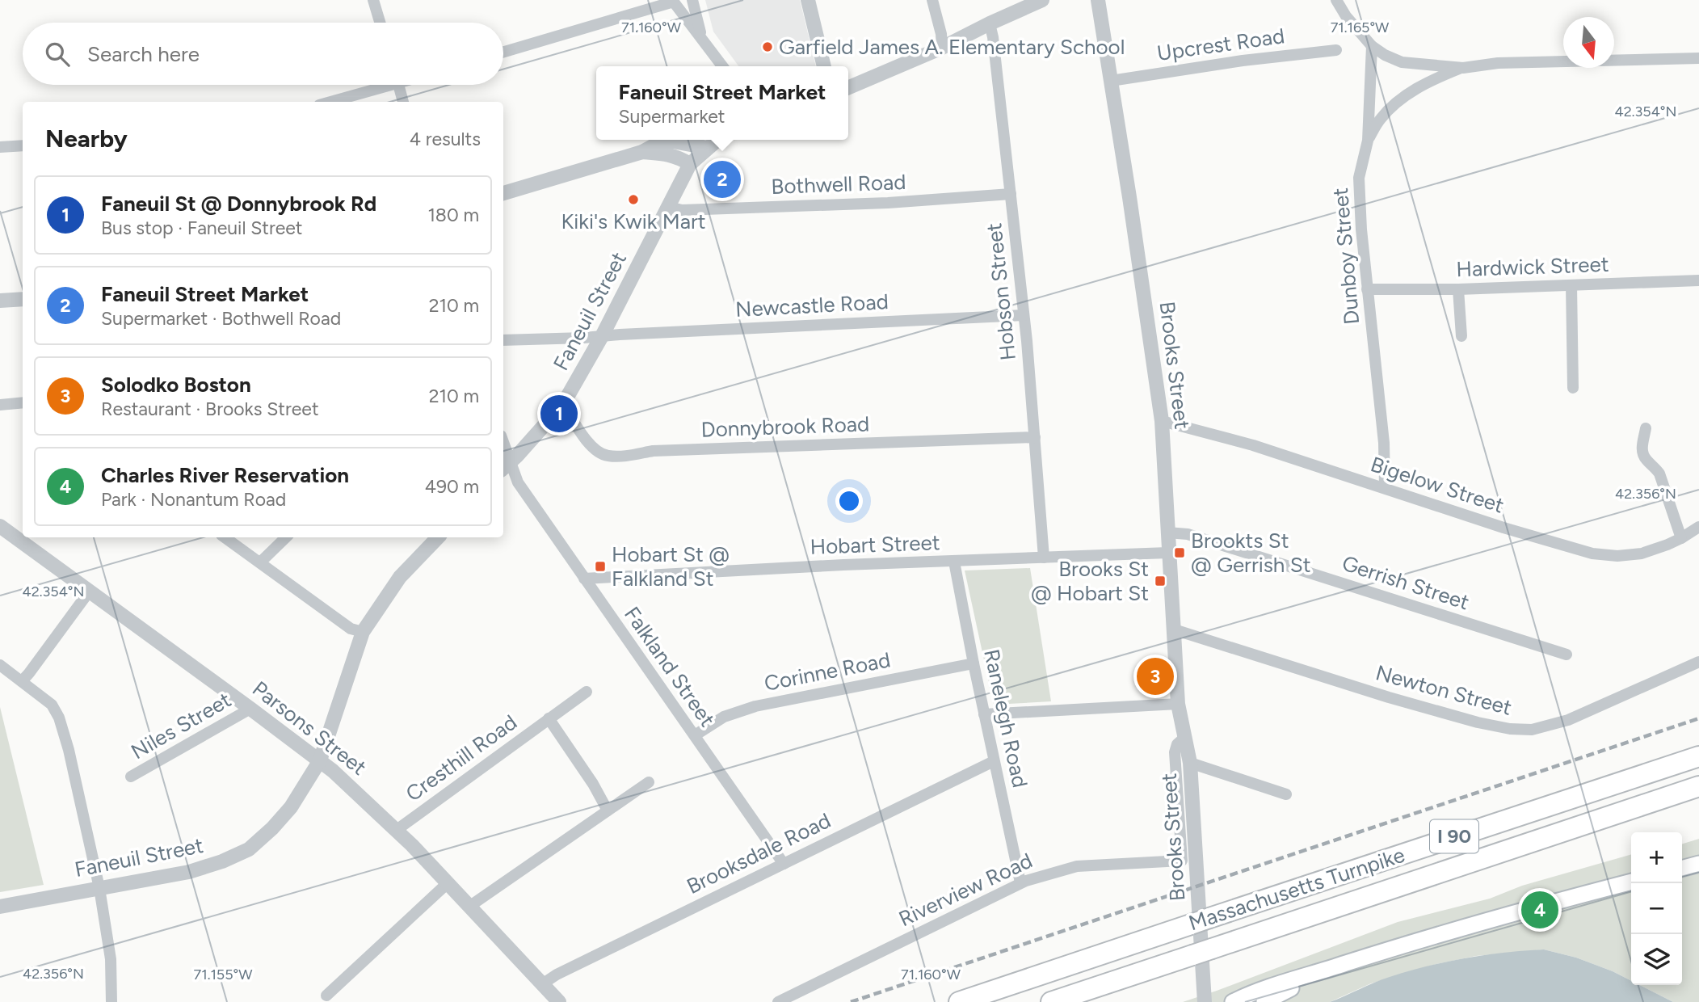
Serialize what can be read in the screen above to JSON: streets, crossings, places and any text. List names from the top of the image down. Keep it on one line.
{"streets":{"highway":["I 90","Massachusetts Turnpike"],"street":["Upcrest Road","Bothwell Road","Dunboy Street","Hardwick Street","Hobson Street","Newcastle Road","Faneuil Street","Brooks Street","Donnybrook Road","Bigelow Street","Hobart Street","Gerrish Street","Falkland Street","Corinne Road","Newton Street","Ranelegh Road","Niles Street","Parsons Street","Cresthill Road","Brooksdale Road","Riverview Road"]},"crossings":[["Upcrest Road","Brooks Street"],["Bothwell Road","Hobson Street"],["Bothwell Road","Faneuil Street"],["Dunboy Street","Hardwick Street"],["Dunboy Street","Bigelow Street"],["Hobson Street","Newcastle Road"],["Hobson Street","Donnybrook Road"],["Hobson Street","Hobart Street"],["Newcastle Road","Faneuil Street"],["Faneuil Street","Donnybrook Road"],["Faneuil Street","Falkland Street"],["Faneuil Street","Parsons Street"],["Brooks Street","Bigelow Street"],["Brooks Street","Hobart Street"],["Brooks Street","Gerrish Street"],["Brooks Street","Newton Street"],["Brooks Street","Riverview Road"],["Hobart Street","Falkland Street"],["Hobart Street","Ranelegh Road"],["Falkland Street","Corinne Road"],["Falkland Street","Brooksdale Road"],["Corinne Road","Ranelegh Road"],["Ranelegh Road","Brooksdale Road"],["Ranelegh Road","Riverview Road"],["Niles Street","Parsons Street"],["Parsons Street","Cresthill Road"],["Parsons Street","Brooksdale Road"]],"places":{"other":["Garfield James A. Elementary School","Kiki's Kwik Mart"],"transit":["Brookts St @ Gerrish St","Hobart St @ Falkland St","Brooks St @ Hobart St"]},"north":"bottom","page":{"search":"Search here","popup":["Faneuil Street Market","Supermarket"],"heading":["Nearby","4 results"],"pins":["2","1","3","4"],"list":[{"mark":"1","name":"Faneuil St @ Donnybrook Rd","note":"Bus stop · Faneuil Street","value":"180 m"},{"mark":"2","name":"Faneuil Street Market","note":"Supermarket · Bothwell Road","value":"210 m"},{"mark":"3","name":"Solodko Boston","note":"Restaurant · Brooks Street","value":"210 m"},{"mark":"4","name":"Charles River Reservation","note":"Park · Nonantum Road","value":"490 m"}],"map_buttons":["+","−"]},"coordinates":["71.160°W","71.165°W","42.354°N","42.356°N","71.155°W"]}
